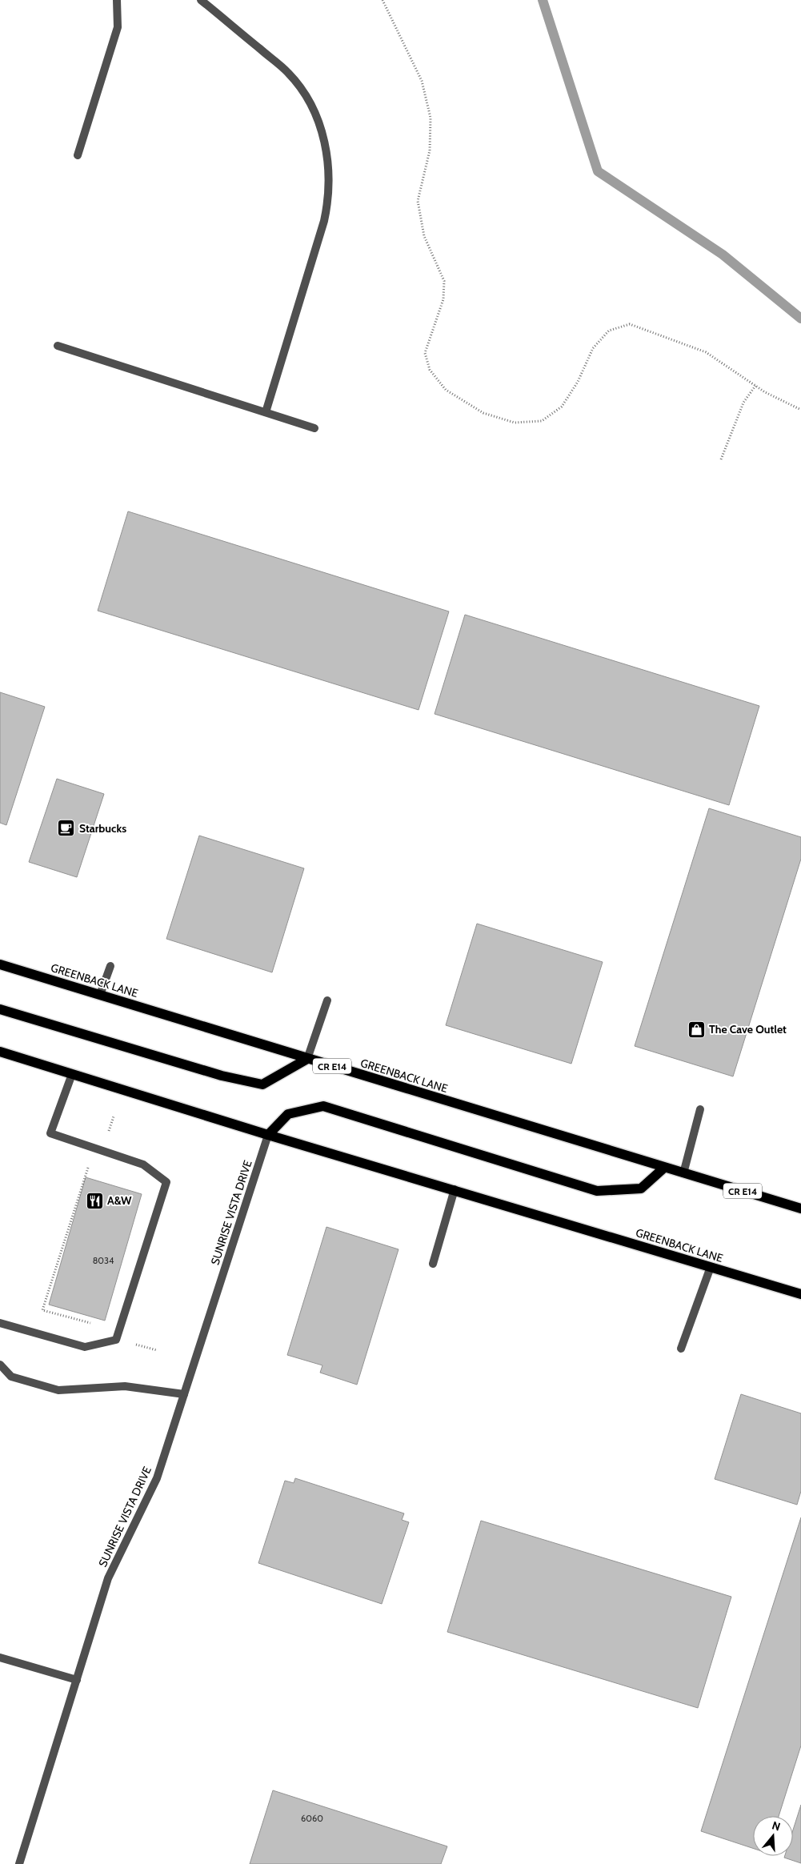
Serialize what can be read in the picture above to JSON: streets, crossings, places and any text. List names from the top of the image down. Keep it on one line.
{"streets":{"main road":["GREENBACK LANE","CR E14"],"street":["SUNRISE VISTA DRIVE"]},"crossings":[["GREENBACK LANE","SUNRISE VISTA DRIVE"]],"places":{"cafe":["Starbucks"],"shop":["The Cave Outlet"],"restaurant":["A&W"]},"house_numbers":["8034","6060"],"north":"top"}
